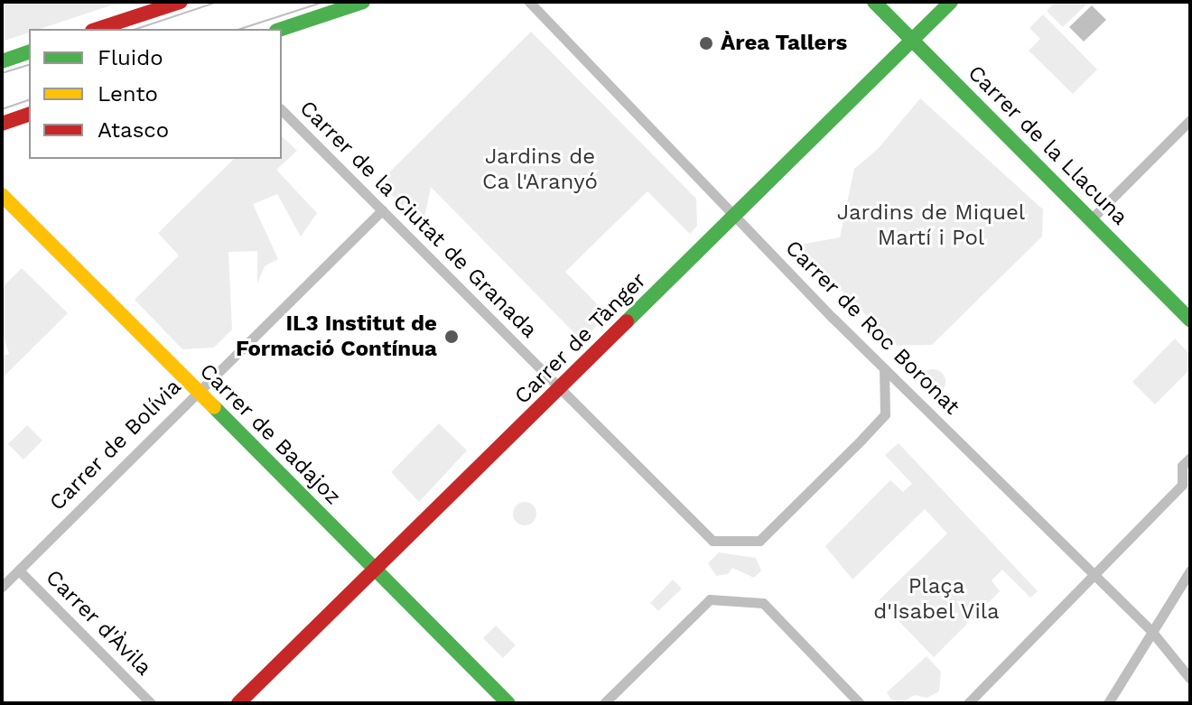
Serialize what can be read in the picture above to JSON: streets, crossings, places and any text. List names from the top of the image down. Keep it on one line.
{"streets":{"street":["Carrer de la Llacuna","Carrer de la Ciutat de Granada","Carrer de Roc Boronat","Carrer de Tànger","Carrer de Badajoz","Carrer de Bolívia","Carrer d'Àvila"]},"crossings":[["Carrer de la Llacuna","Carrer de Tànger"],["Carrer de la Ciutat de Granada","Carrer de Roc Boronat"],["Carrer de la Ciutat de Granada","Carrer de Tànger"],["Carrer de la Ciutat de Granada","Carrer de Bolívia"],["Carrer de Roc Boronat","Carrer de Tànger"],["Carrer de Tànger","Carrer de Badajoz"],["Carrer de Badajoz","Carrer de Bolívia"],["Carrer de Bolívia","Carrer d'Àvila"]],"parks":["Jardins de Ca l'Aranyó","Jardins de Miquel Martí i Pol","Plaça d'Isabel Vila"],"places":["Àrea Tallers","IL3 Institut de Formació Contínua"],"legend":["Fluido","Lento","Atasco"]}
